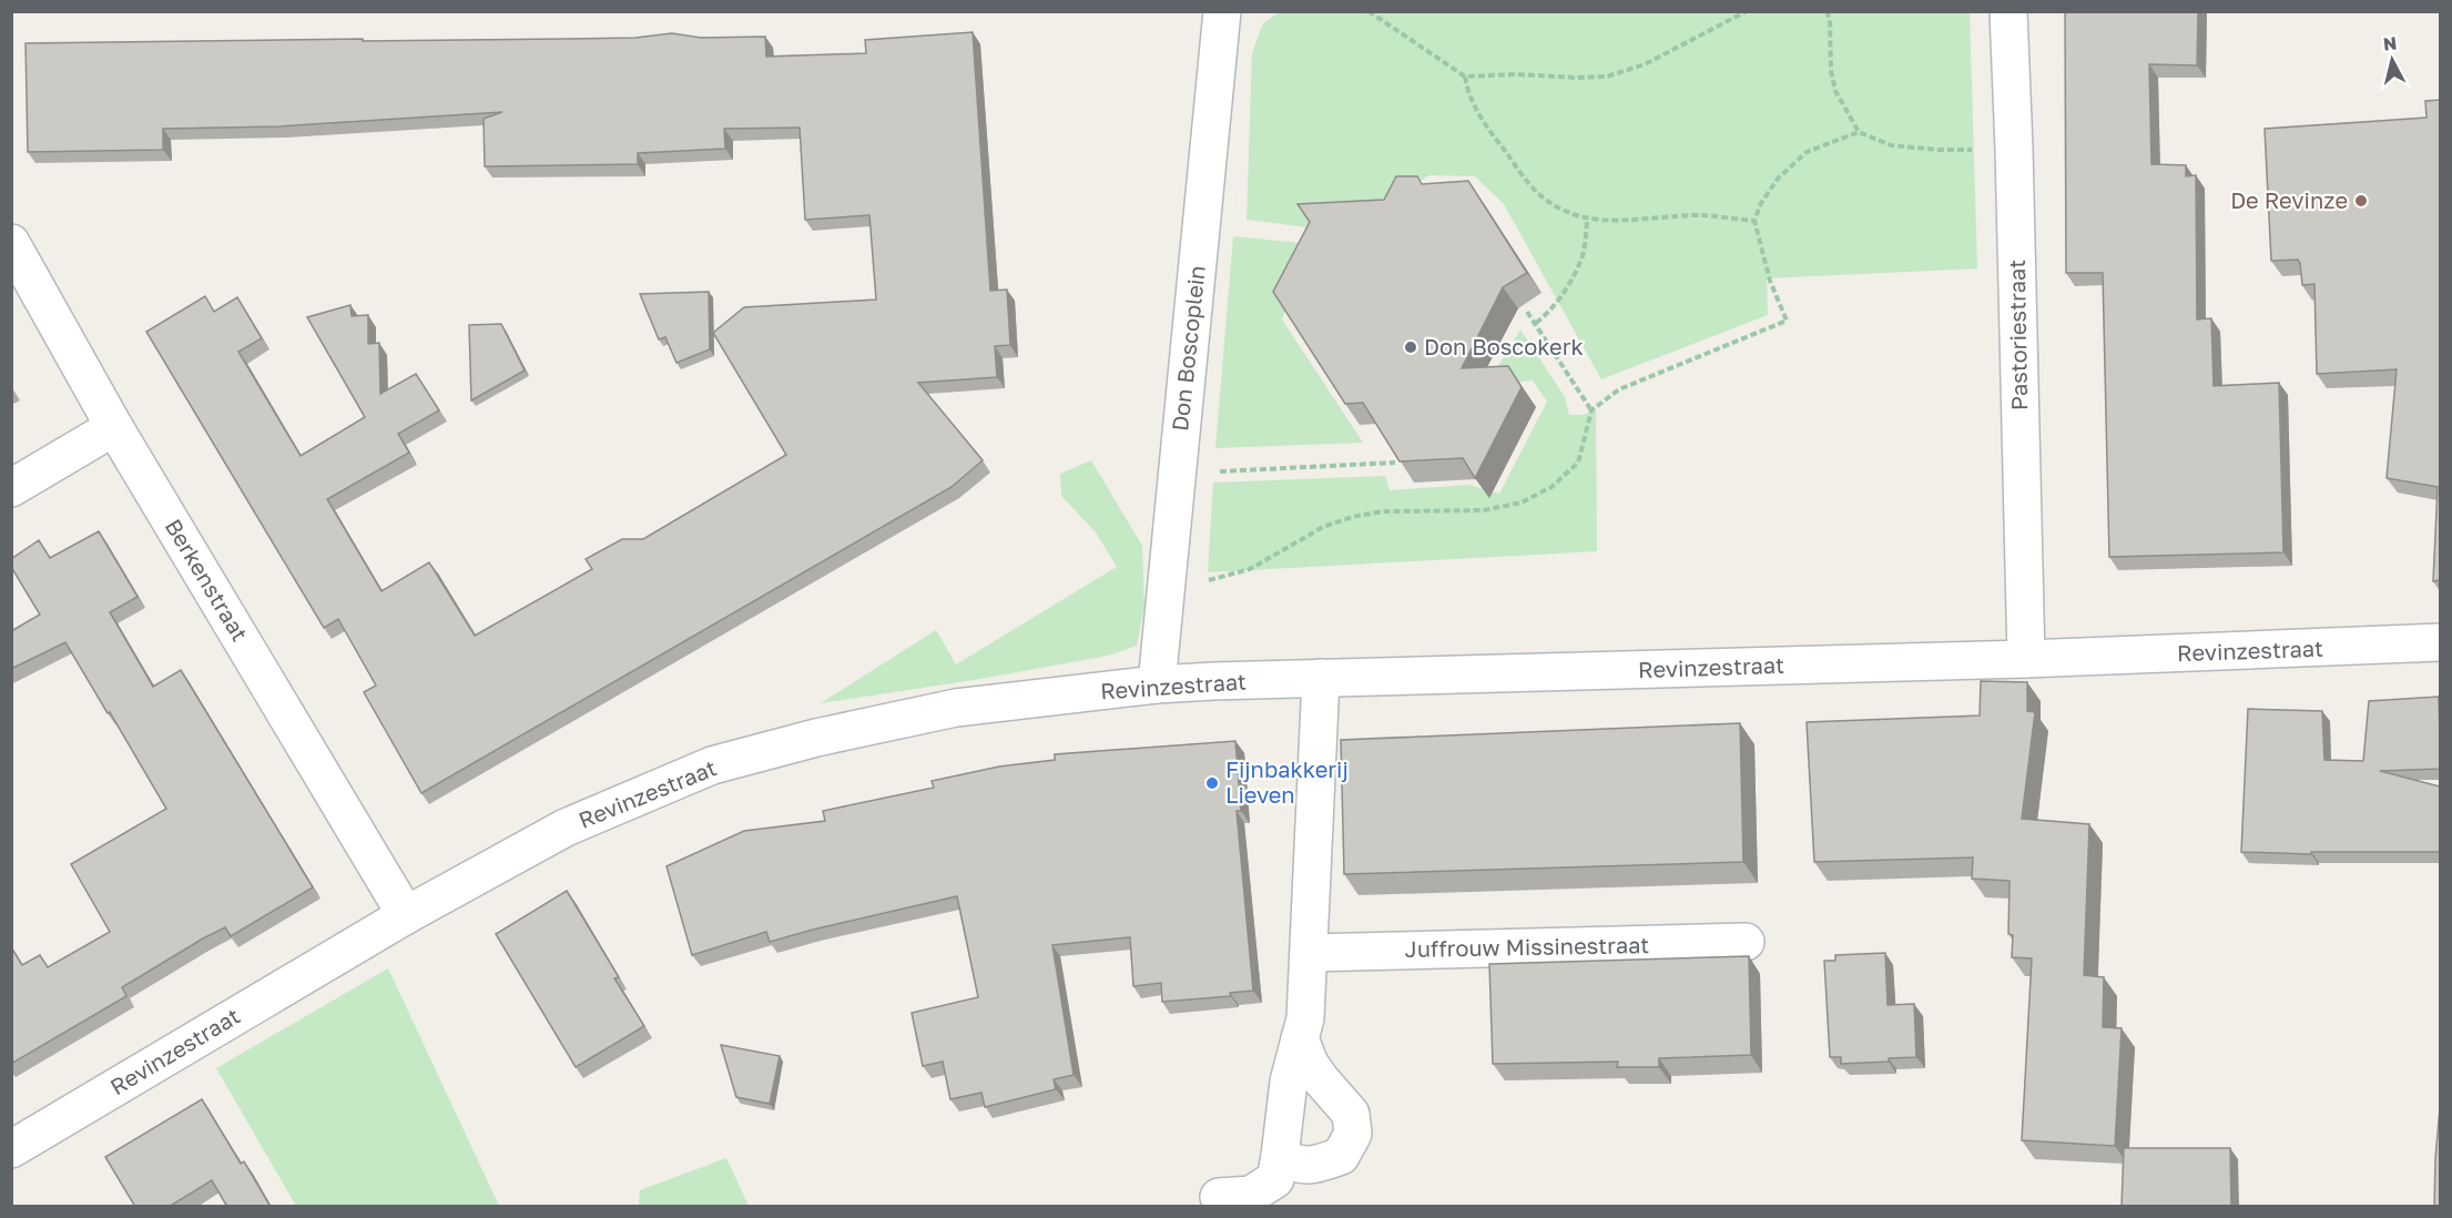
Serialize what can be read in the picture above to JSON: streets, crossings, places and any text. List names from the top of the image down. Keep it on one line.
{"streets":{"street":["Pastoriestraat","Don Boscoplein","Berkenstraat","Revinzestraat","Juffrouw Missinestraat"]},"crossings":[["Pastoriestraat","Revinzestraat"],["Don Boscoplein","Revinzestraat"],["Berkenstraat","Revinzestraat"]],"places":["De Revinze","Don Boscokerk","Fijnbakkerij Lieven"],"north":"top"}
